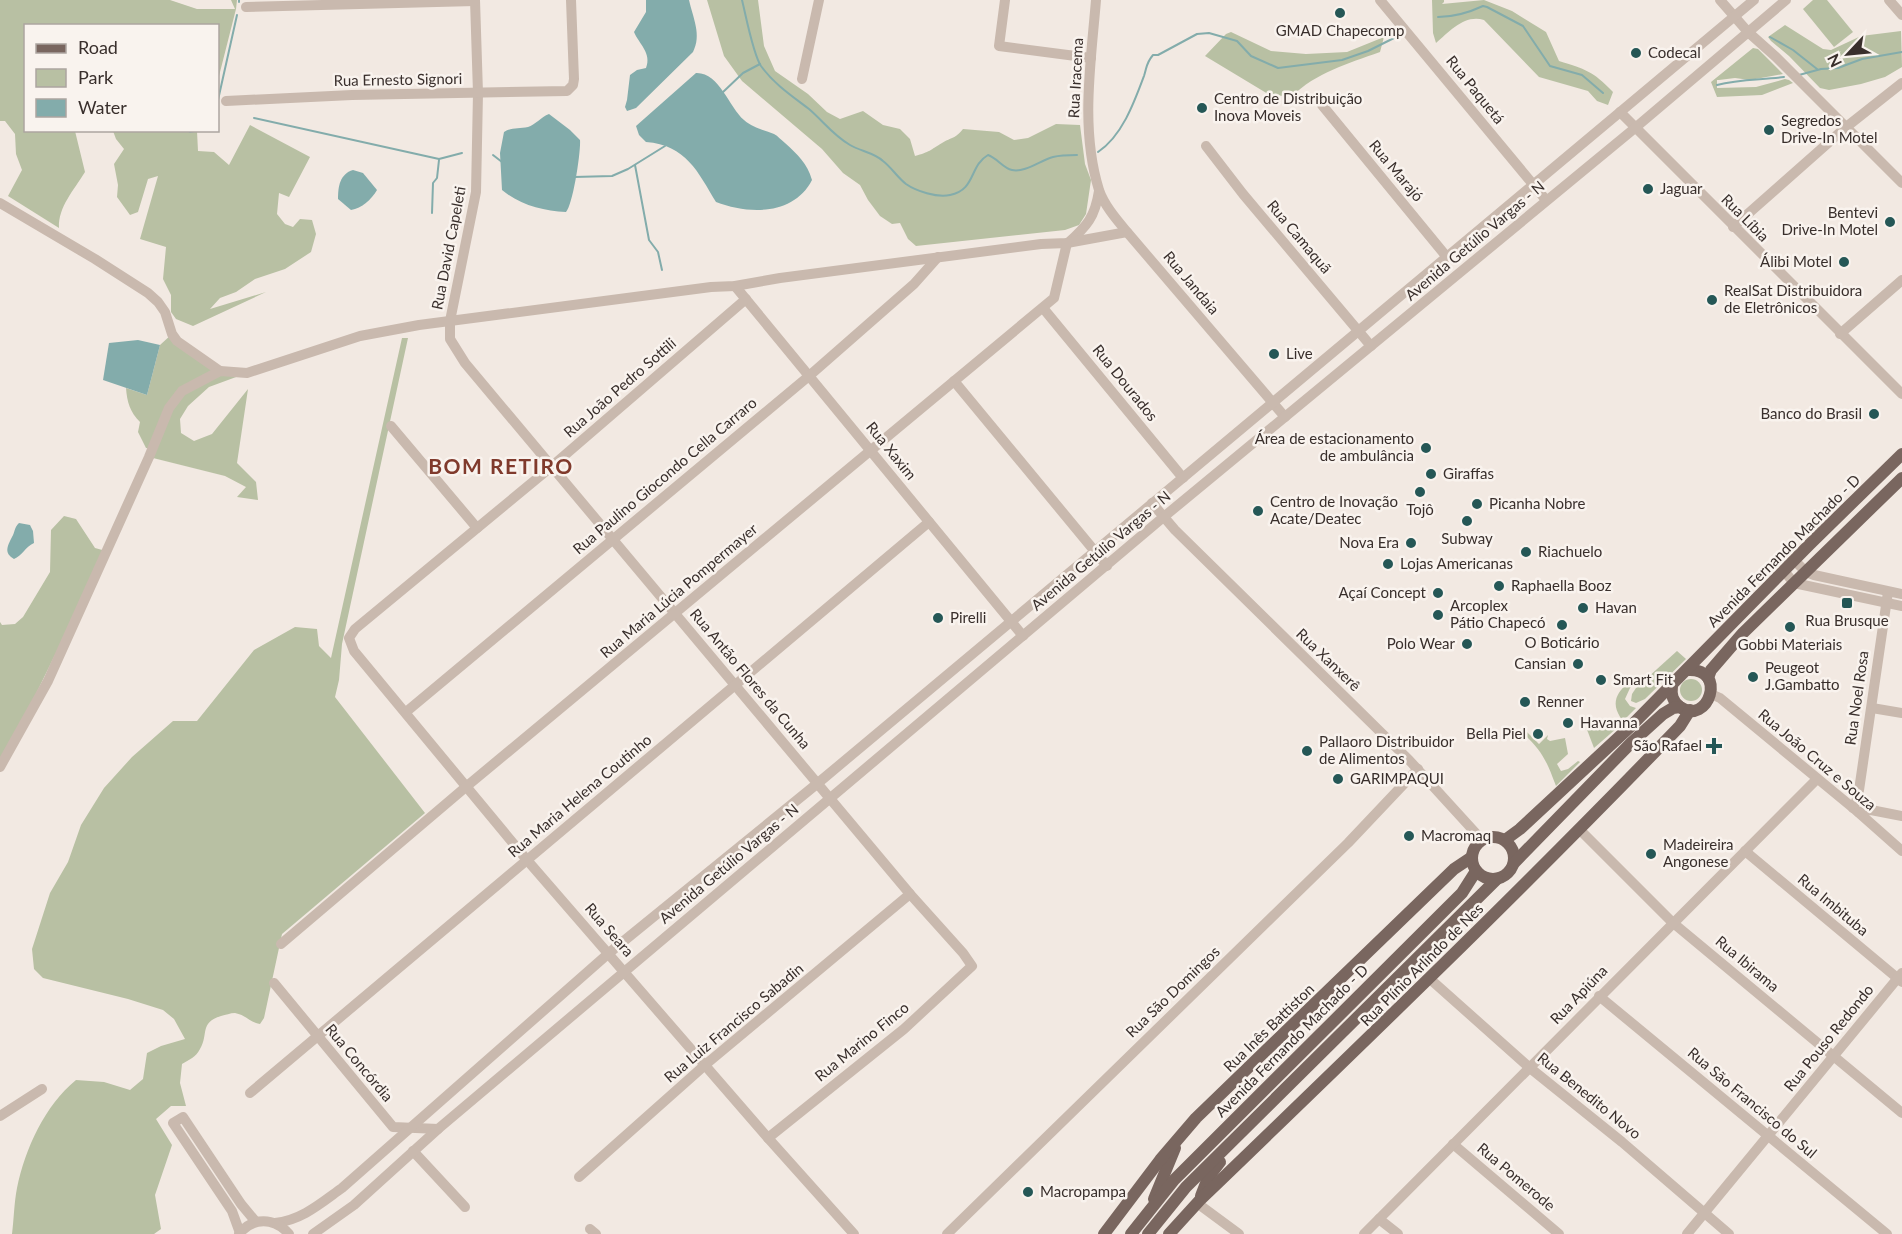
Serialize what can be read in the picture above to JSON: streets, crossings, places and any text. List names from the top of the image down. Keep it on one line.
{"streets":{"main road":["Avenida Fernando Machado - D","Rua Plínio Arlindo de Nes","Rua Inês Battiston"],"street":["Rua Iracema","Rua Ernesto Signori","Rua Paquetá","Rua Marajó","Rua Líbia","Rua Camaquã","Avenida Getúlio Vargas - N","Rua David Capeleti","Rua Jandaia","Rua Dourados","Rua João Pedro Sottili","Rua Xaxim","Rua Paulino Giocondo Cella Carraro","Rua Maria Lúcia Pompermayer","Rua Xanxerê","Rua Antão Flores da Cunha","Rua Noel Rosa","Rua João Cruz e Souza","Rua Maria Helena Coutinho","Rua Imbituba","Rua Seara","Rua Ibirama","Rua São Domingos","Rua Apiúna","Rua Luiz Francisco Sabadin","Rua Pouso Redondo","Rua Marino Finco","Rua Concórdia","Rua Benedito Novo","Rua São Francisco do Sul","Rua Pomerode"]},"crossings":[["Rua Iracema","Rua Jandaia"],["Rua Ernesto Signori","Rua David Capeleti"],["Rua Paquetá","Avenida Getúlio Vargas - N"],["Rua Marajó","Avenida Getúlio Vargas - N"],["Rua Líbia","Avenida Getúlio Vargas - N"],["Rua Camaquã","Avenida Getúlio Vargas - N"],["Avenida Getúlio Vargas - N","Rua Jandaia"],["Avenida Getúlio Vargas - N","Rua Dourados"],["Avenida Getúlio Vargas - N","Rua Xaxim"],["Avenida Getúlio Vargas - N","Rua Xanxerê"],["Avenida Getúlio Vargas - N","Rua Antão Flores da Cunha"],["Avenida Getúlio Vargas - N","Rua Seara"],["Avenida Getúlio Vargas - N","Rua Concórdia"],["Rua David Capeleti","Rua Antão Flores da Cunha"],["Rua Dourados","Rua Maria Lúcia Pompermayer"],["Rua João Pedro Sottili","Rua Xaxim"],["Rua João Pedro Sottili","Rua Antão Flores da Cunha"],["Rua João Pedro Sottili","Rua Seara"],["Rua Xaxim","Rua Paulino Giocondo Cella Carraro"],["Rua Xaxim","Rua Maria Lúcia Pompermayer"],["Rua Xaxim","Rua Maria Helena Coutinho"],["Rua Paulino Giocondo Cella Carraro","Rua Antão Flores da Cunha"],["Rua Paulino Giocondo Cella Carraro","Rua Seara"],["Avenida Fernando Machado - D","Rua Xanxerê"],["Avenida Fernando Machado - D","Rua João Cruz e Souza"],["Avenida Fernando Machado - D","Rua Plínio Arlindo de Nes"],["Avenida Fernando Machado - D","Rua Inês Battiston"],["Rua Maria Lúcia Pompermayer","Rua Antão Flores da Cunha"],["Rua Maria Lúcia Pompermayer","Rua Seara"],["Rua Xanxerê","Rua São Domingos"],["Rua Xanxerê","Rua Inês Battiston"],["Rua Antão Flores da Cunha","Rua Maria Helena Coutinho"],["Rua Antão Flores da Cunha","Rua Luiz Francisco Sabadin"],["Rua Antão Flores da Cunha","Rua Marino Finco"],["Rua Noel Rosa","Rua João Cruz e Souza"],["Rua João Cruz e Souza","Rua Plínio Arlindo de Nes"],["Rua João Cruz e Souza","Rua Apiúna"],["Rua Maria Helena Coutinho","Rua Seara"],["Rua Maria Helena Coutinho","Rua Concórdia"],["Rua Imbituba","Rua Apiúna"],["Rua Imbituba","Rua Pouso Redondo"],["Rua Seara","Rua Luiz Francisco Sabadin"],["Rua Seara","Rua Marino Finco"],["Rua Ibirama","Rua Plínio Arlindo de Nes"],["Rua Ibirama","Rua Apiúna"],["Rua Ibirama","Rua Pouso Redondo"],["Rua Plínio Arlindo de Nes","Rua Benedito Novo"],["Rua Apiúna","Rua Benedito Novo"],["Rua Apiúna","Rua São Francisco do Sul"],["Rua Apiúna","Rua Pomerode"],["Rua Pouso Redondo","Rua Benedito Novo"],["Rua Pouso Redondo","Rua São Francisco do Sul"]],"districts":["BOM RETIRO"],"places":{"other":["GMAD Chapecomp","Codecal","Centro de Distribuição Inova Moveis","Segredos Drive-In Motel","Jaguar","Bentevi Drive-In Motel","Álibi Motel","RealSat Distribuidora de Eletrônicos","Live","Banco do Brasil","Área de estacionamento de ambulância","Giraffas","Tojô","Picanha Nobre","Centro de Inovação Acate/Deatec","Subway","Nova Era","Riachuelo","Lojas Americanas","Raphaella Booz","Açaí Concept","Havan","Arcoplex Pátio Chapecó","Pirelli","O Boticário","Gobbi Materiais","Polo Wear","Cansian","Peugeot J.Gambatto","Smart Fit","Renner","Havanna","Bella Piel","Pallaoro Distribuidor de Alimentos","GARIMPAQUI","Macromaq","Madeireira Angonese","Macropampa"],"transit":["Rua Brusque"],"health":["São Rafael"]},"legend":["Road","Park","Water"],"north":"bottom left"}
